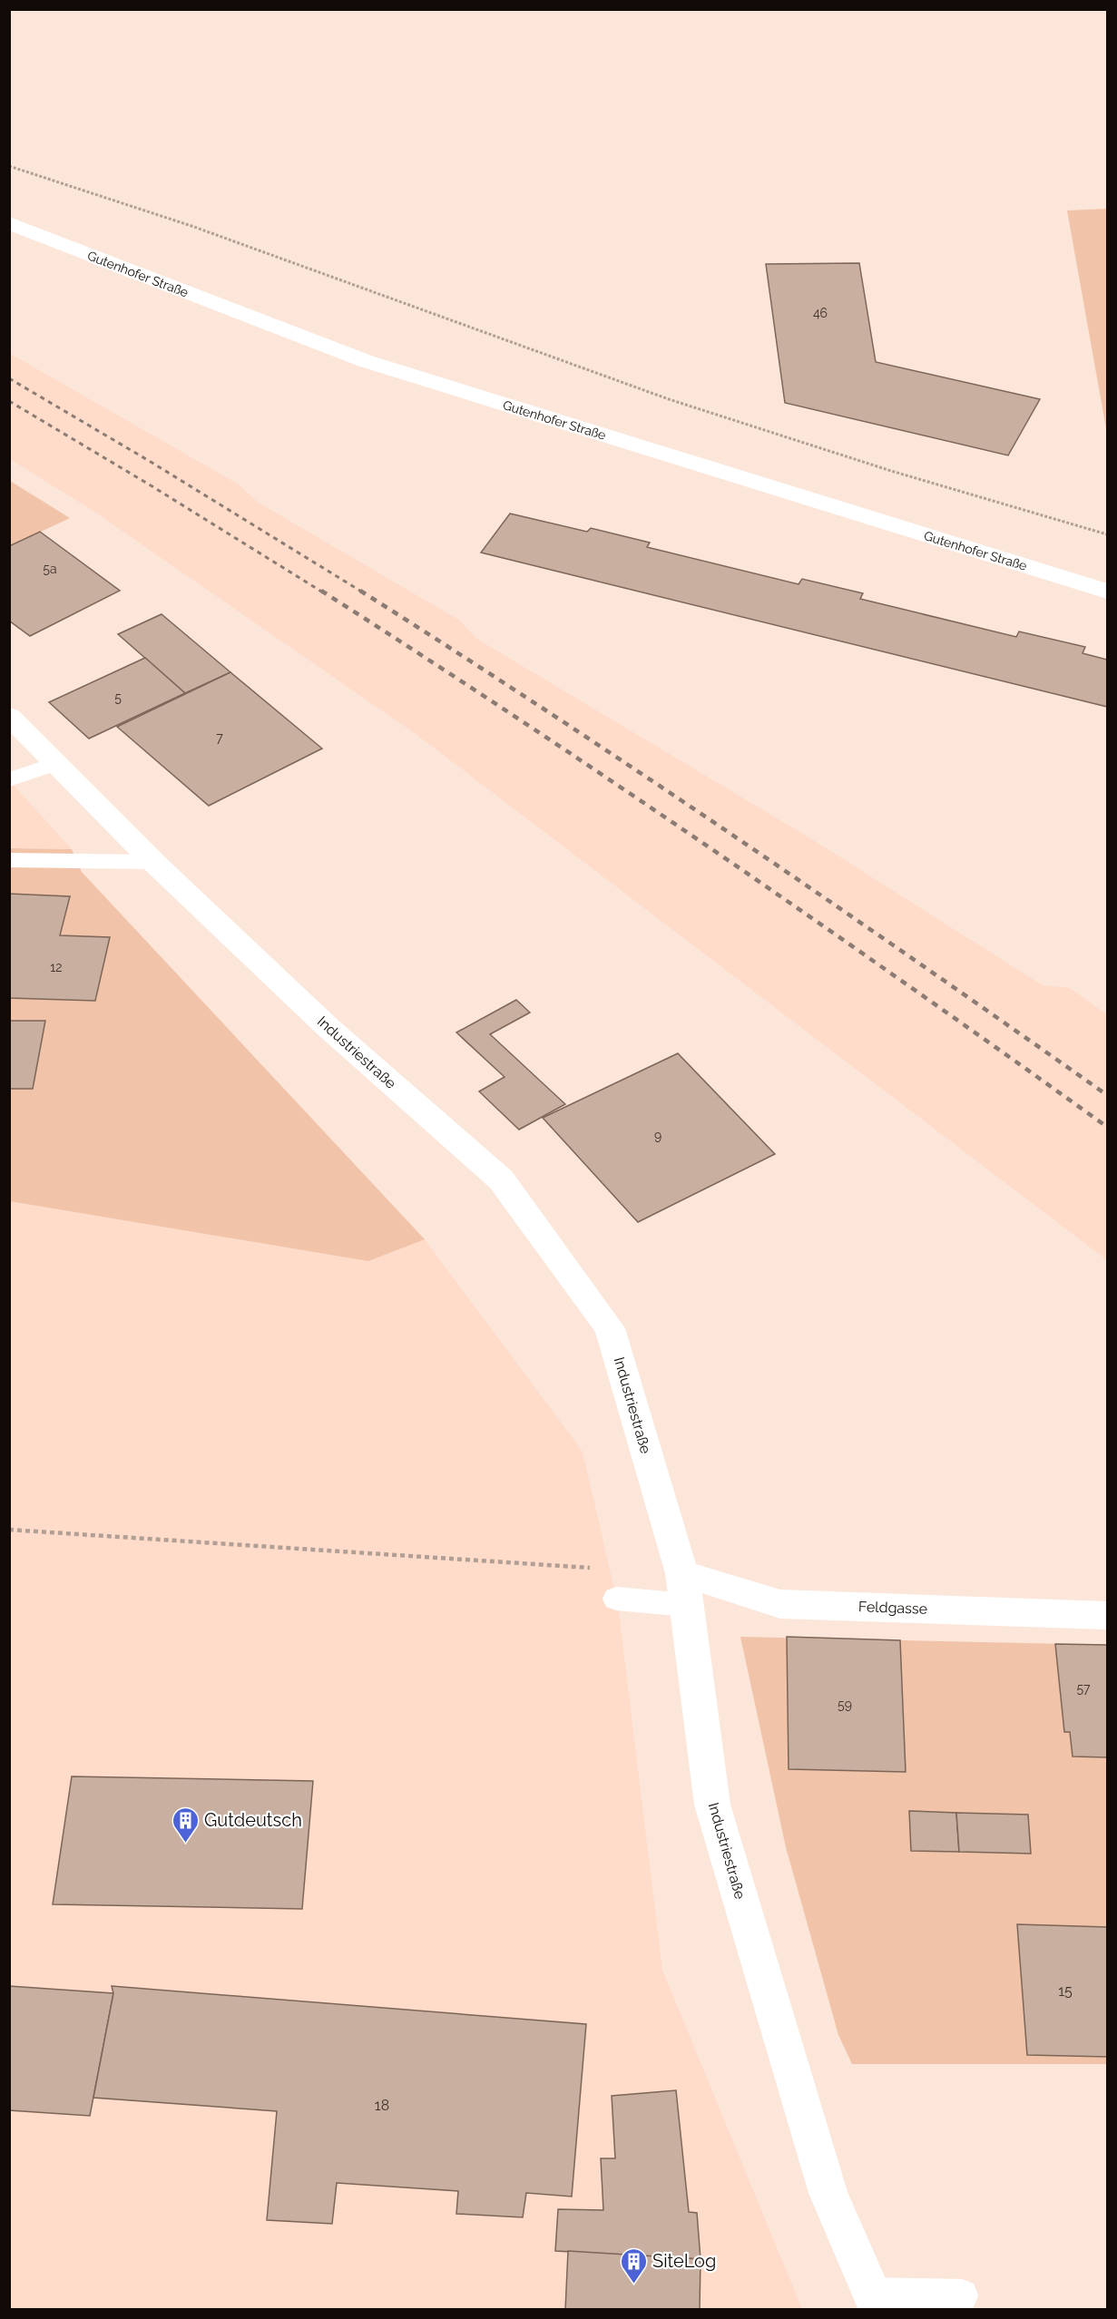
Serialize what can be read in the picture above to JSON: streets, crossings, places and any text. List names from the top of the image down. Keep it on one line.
{"streets":{"street":["Gutenhofer Straße","Industriestraße","Feldgasse"]},"crossings":[["Industriestraße","Feldgasse"]],"places":{"building":["Gutdeutsch","SiteLog"]},"house_numbers":["46","5a","5","7","12","9","57","59","15","18"]}
